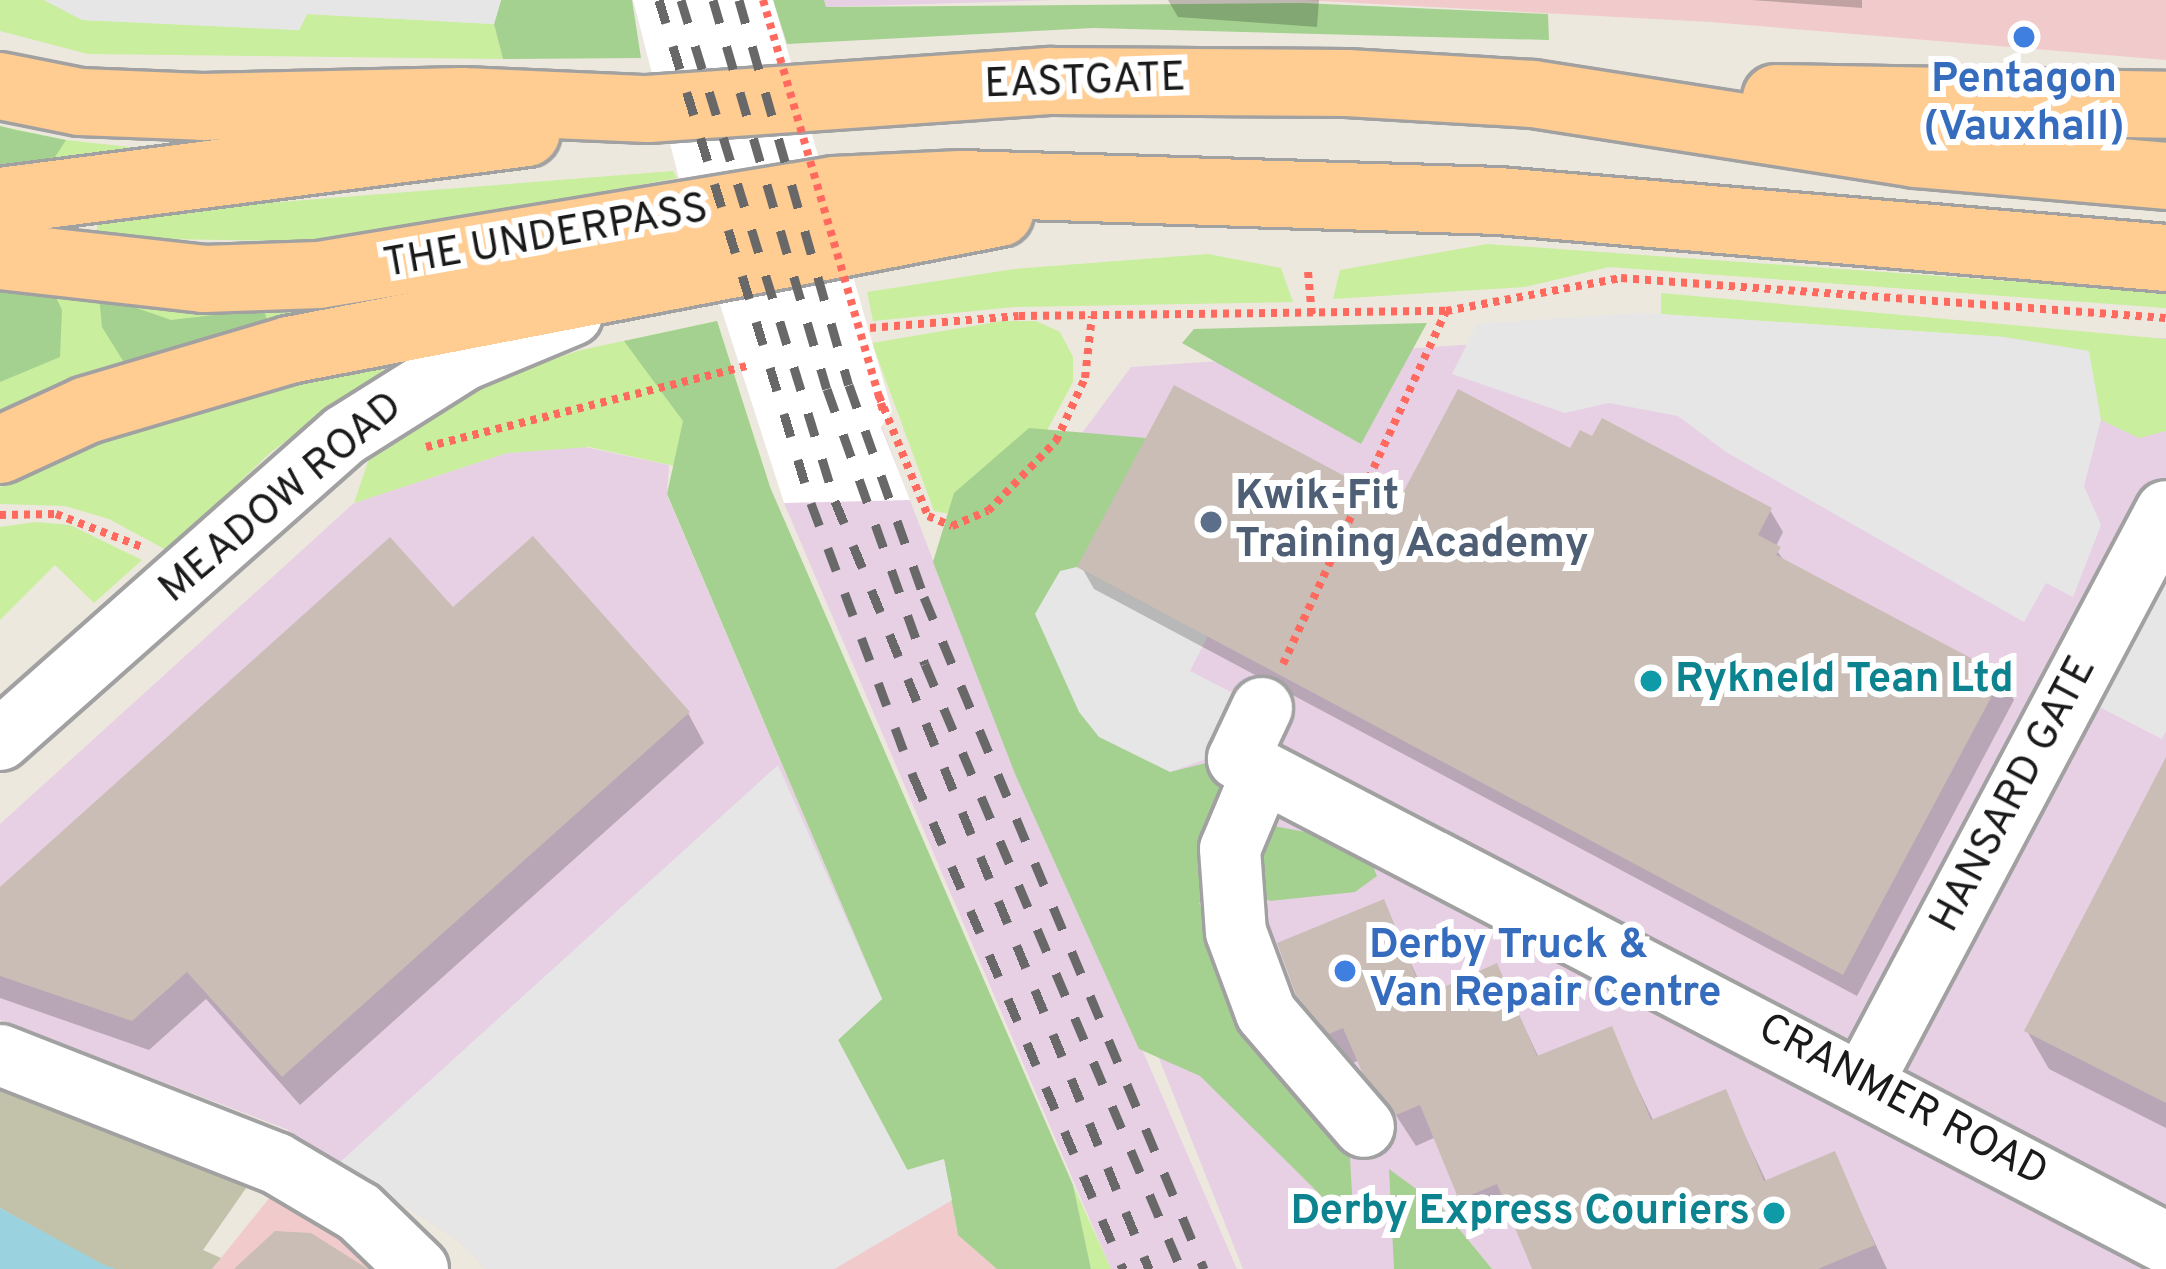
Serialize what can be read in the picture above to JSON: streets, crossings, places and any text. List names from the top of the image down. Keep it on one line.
{"streets":{"main road":["EASTGATE","THE UNDERPASS"],"street":["MEADOW ROAD","HANSARD GATE","CRANMER ROAD"]},"crossings":[["HANSARD GATE","CRANMER ROAD"]],"places":["Pentagon (Vauxhall)","Kwik-Fit Training Academy","Rykneld Tean Ltd","Derby Truck & Van Repair Centre","Derby Express Couriers"]}
